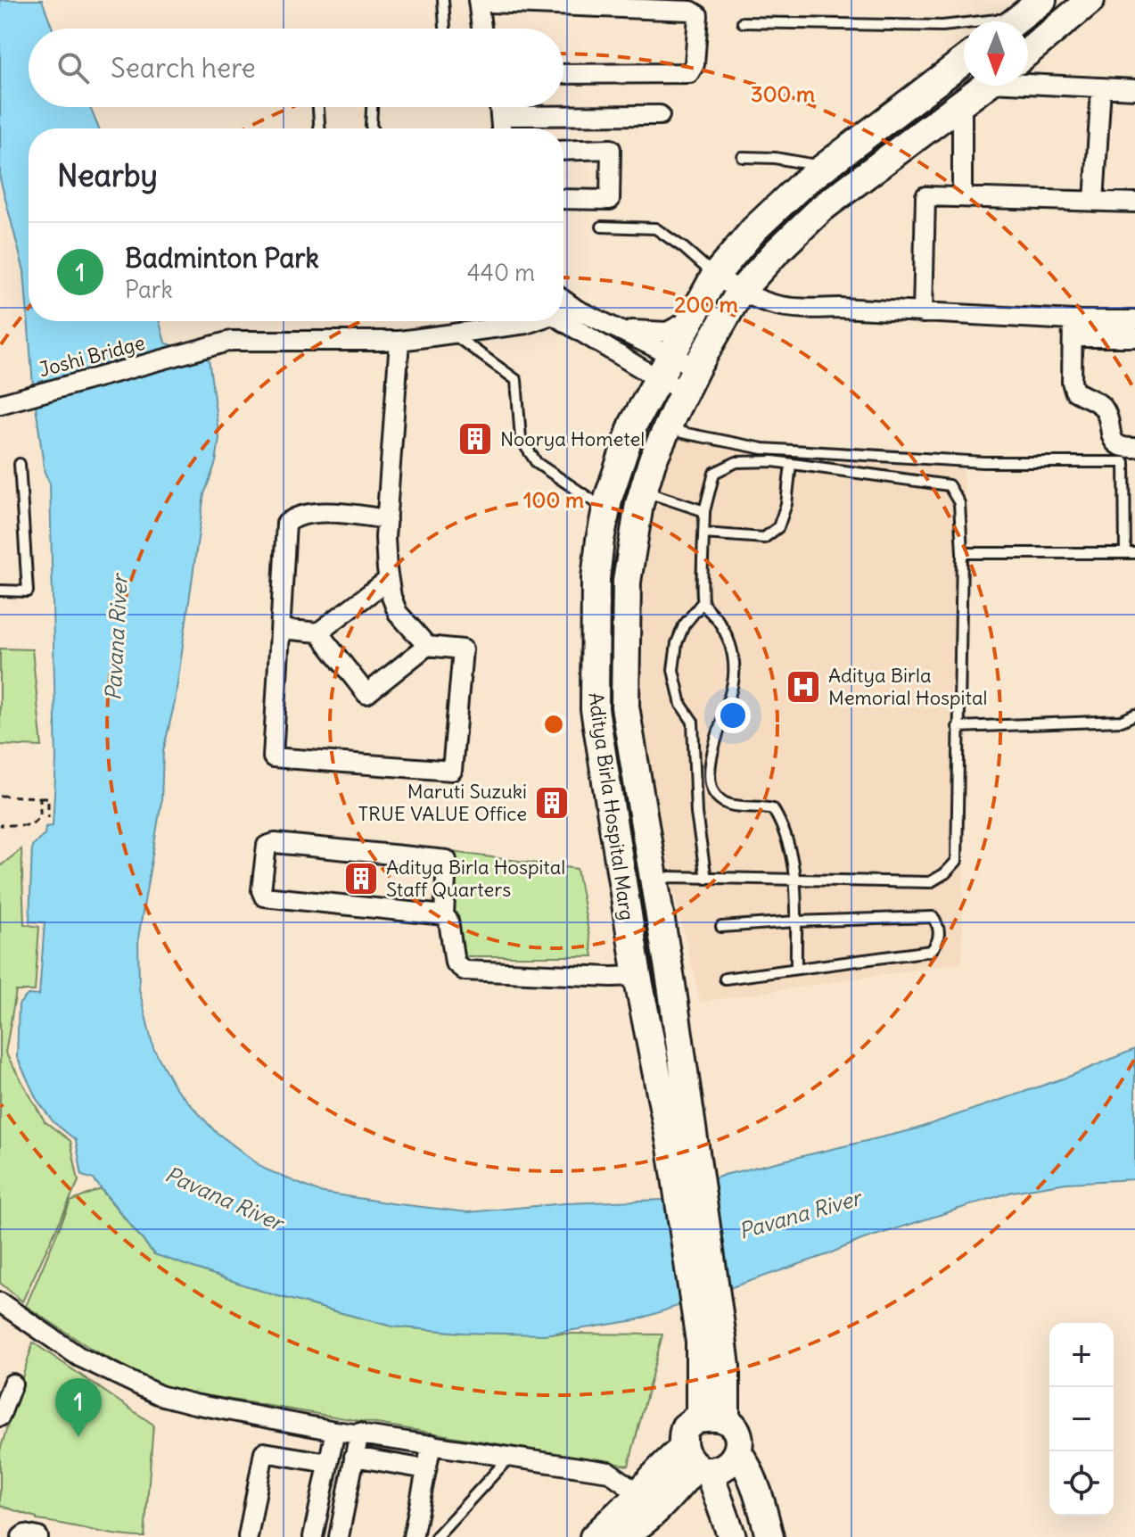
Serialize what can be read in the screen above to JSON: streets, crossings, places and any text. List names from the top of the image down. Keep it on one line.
{"streets":{"main road":["Aditya Birla Hospital Marg"],"street":["Joshi Bridge"]},"water":["Pavana River"],"places":{"building":["Noorya Hometel","Maruti Suzuki TRUE VALUE Office","Aditya Birla Hospital Staff Quarters"],"hospital":["Aditya Birla Memorial Hospital"]},"north":"bottom","page":{"search":"Search here","heading":"Nearby","list":[{"mark":"1","name":"Badminton Park","note":"Park","value":"440 m"}],"map_buttons":["+","−"],"pins":"1"},"rings":["300 m","200 m","100 m"]}
